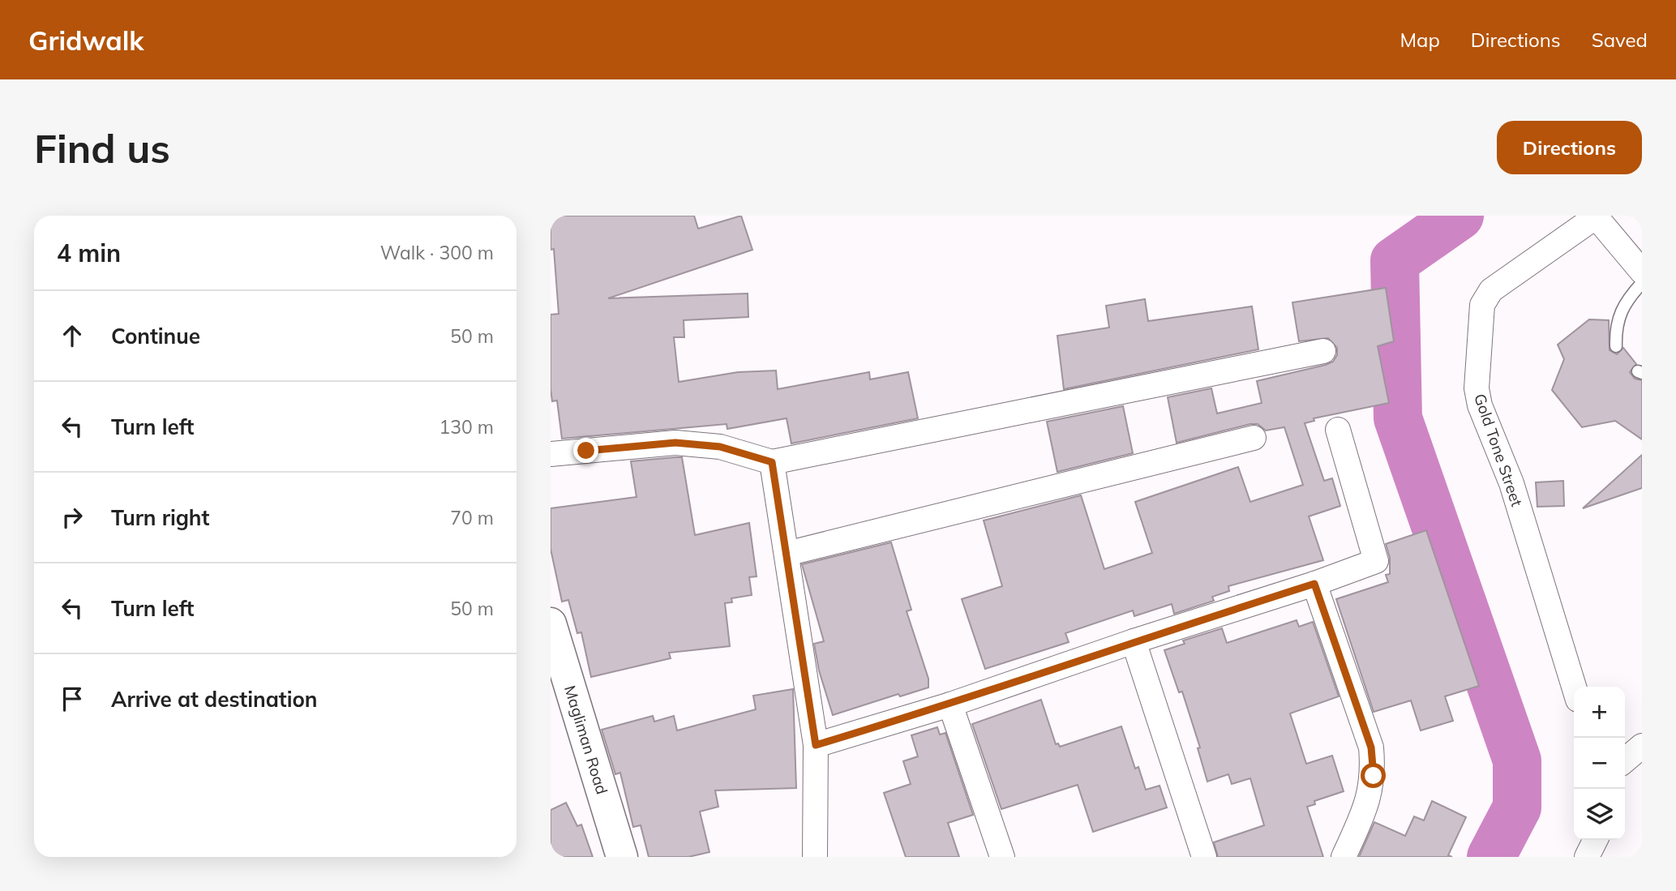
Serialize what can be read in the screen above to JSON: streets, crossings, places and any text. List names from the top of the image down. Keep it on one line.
{"streets":{"street":["Gold Tone Street","Magliman Road"]},"page":{"header":"Gridwalk","nav":["Map","Directions","Saved"],"buttons":"Directions","title":"Find us","heading":["4 min","Walk · 300 m"],"list":[["Continue","50 m"],["Turn left","130 m"],["Turn right","70 m"],["Turn left","50 m"],"Arrive at destination"],"map_buttons":["+","−"]}}
